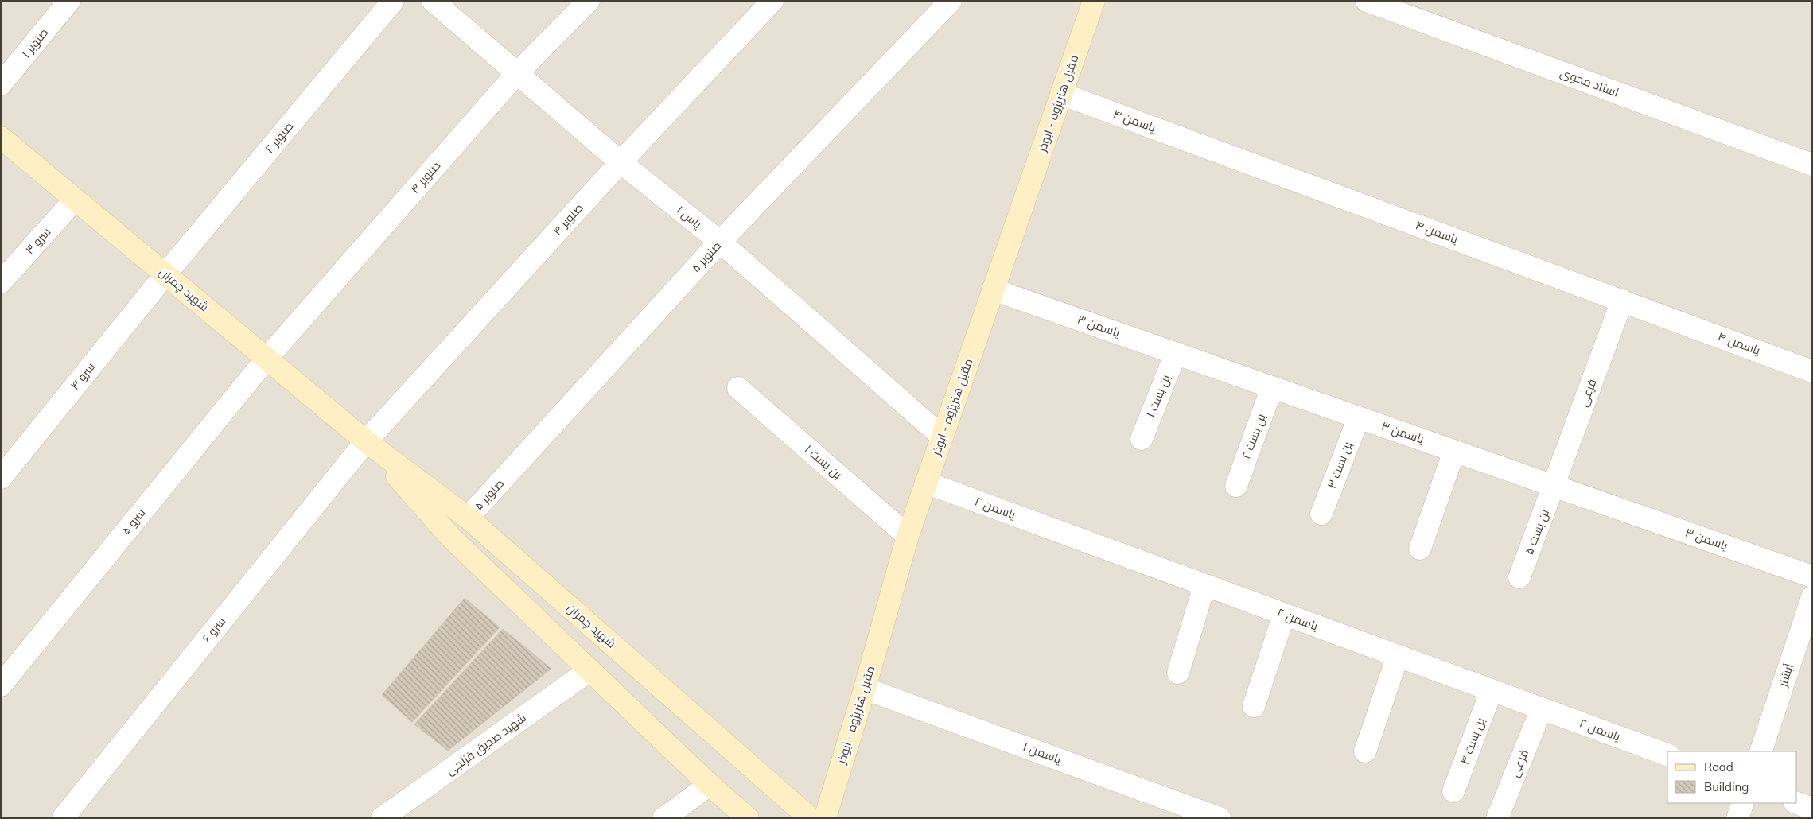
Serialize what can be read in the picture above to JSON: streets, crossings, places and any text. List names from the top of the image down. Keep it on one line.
{"streets":{"main road":["مقبل هنرپژوه - ابوذر","شهید چمران"],"street":["صنوبر ۱","استاد محوی","یاسمن ۴","صنوبر ۲","صنوبر ۳","یاس ۱","صنوبر ۴","سرو ۳","صنوبر ۵","یاسمن ۳","سرو ۴","فرعی","بن بست ۱","بن بست ۲","بن بست ۳","یاسمن ۲","سرو ۵","بن بست ۵","سرو ۶","آبشار","بن بست ۴","شهید صدیق قزلجی","یاسمن ۱"]},"crossings":[["مقبل هنرپژوه - ابوذر","یاسمن ۴"],["مقبل هنرپژوه - ابوذر","یاس ۱"],["مقبل هنرپژوه - ابوذر","یاسمن ۳"],["مقبل هنرپژوه - ابوذر","بن بست ۱"],["مقبل هنرپژوه - ابوذر","یاسمن ۲"],["مقبل هنرپژوه - ابوذر","یاسمن ۱"],["یاسمن ۴","فرعی"],["صنوبر ۲","شهید چمران"],["صنوبر ۲","سرو ۴"],["صنوبر ۳","یاس ۱"],["صنوبر ۳","شهید چمران"],["صنوبر ۳","سرو ۵"],["یاس ۱","صنوبر ۴"],["یاس ۱","صنوبر ۵"],["صنوبر ۴","شهید چمران"],["صنوبر ۴","سرو ۶"],["سرو ۳","شهید چمران"],["صنوبر ۵","شهید چمران"],["شهید چمران","سرو ۴"],["شهید چمران","سرو ۵"],["شهید چمران","سرو ۶"],["شهید چمران","شهید صدیق قزلجی"],["یاسمن ۳","فرعی"],["یاسمن ۳","بن بست ۱"],["یاسمن ۳","بن بست ۲"],["یاسمن ۳","بن بست ۳"],["یاسمن ۳","بن بست ۵"],["فرعی","یاسمن ۲"],["فرعی","بن بست ۵"],["یاسمن ۲","بن بست ۴"]],"legend":["Road","Building"]}
